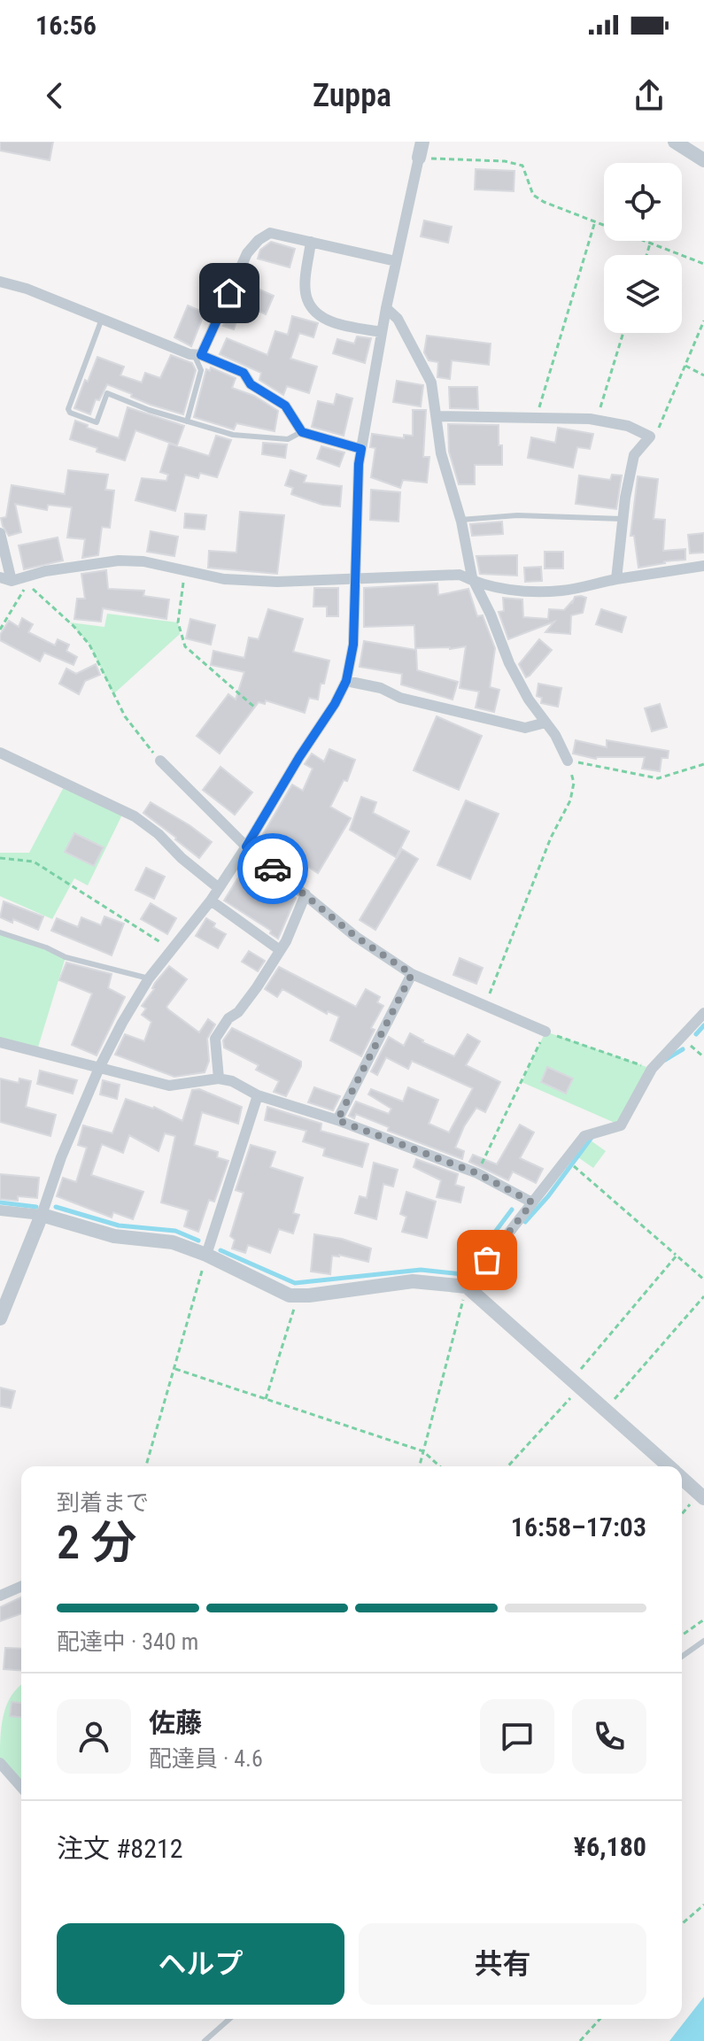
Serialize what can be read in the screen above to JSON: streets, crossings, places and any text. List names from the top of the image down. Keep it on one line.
{"page":{"status":"16:56","header":"Zuppa","heading":["2 分","到着まで","16:58–17:03"],"panel":["佐藤","配達員 · 4.6","注文 #8212","¥6,180"],"bar":"配達中 · 340 m","buttons":["ヘルプ","共有"]}}
